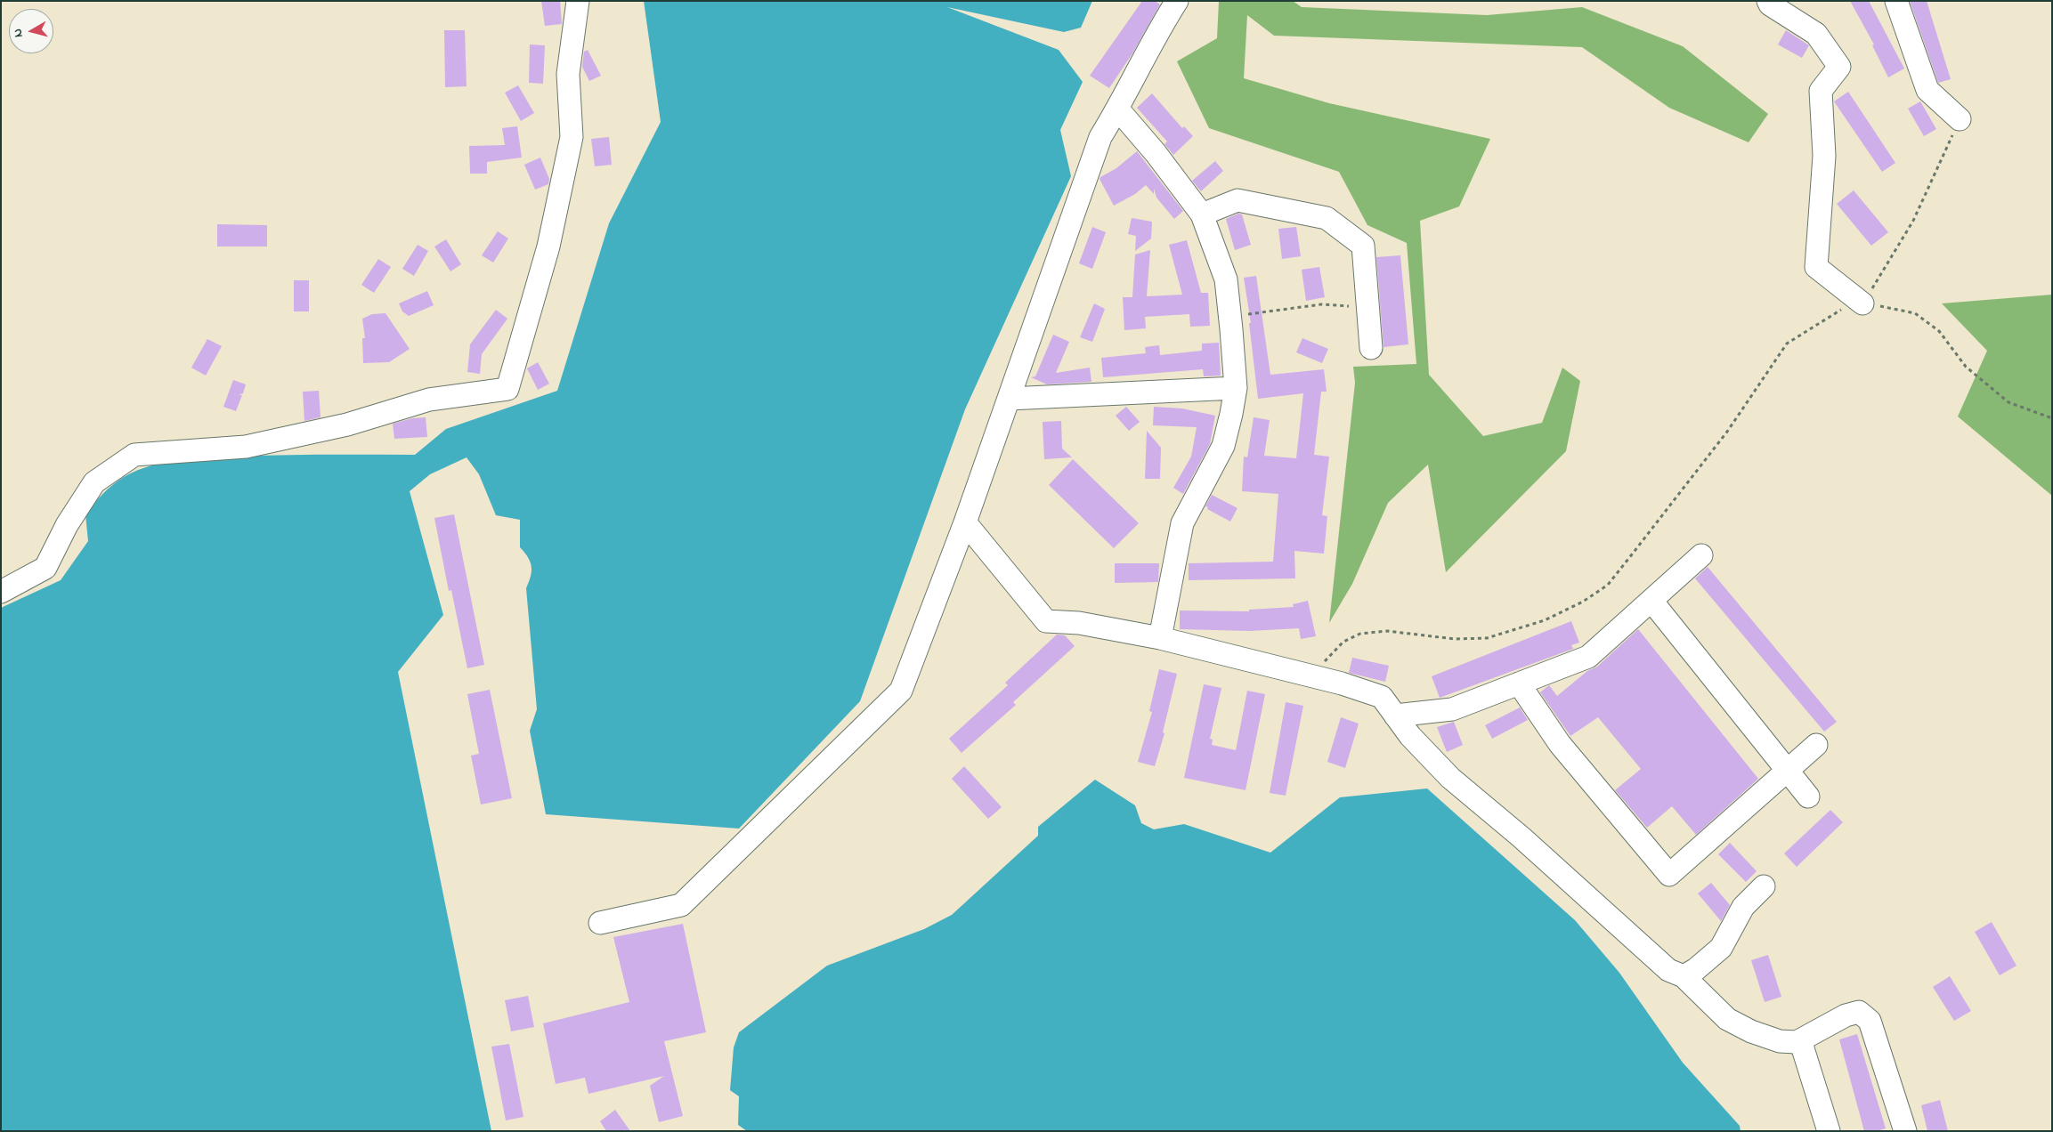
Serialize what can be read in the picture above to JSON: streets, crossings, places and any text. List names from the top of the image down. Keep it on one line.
{"north":"left"}
